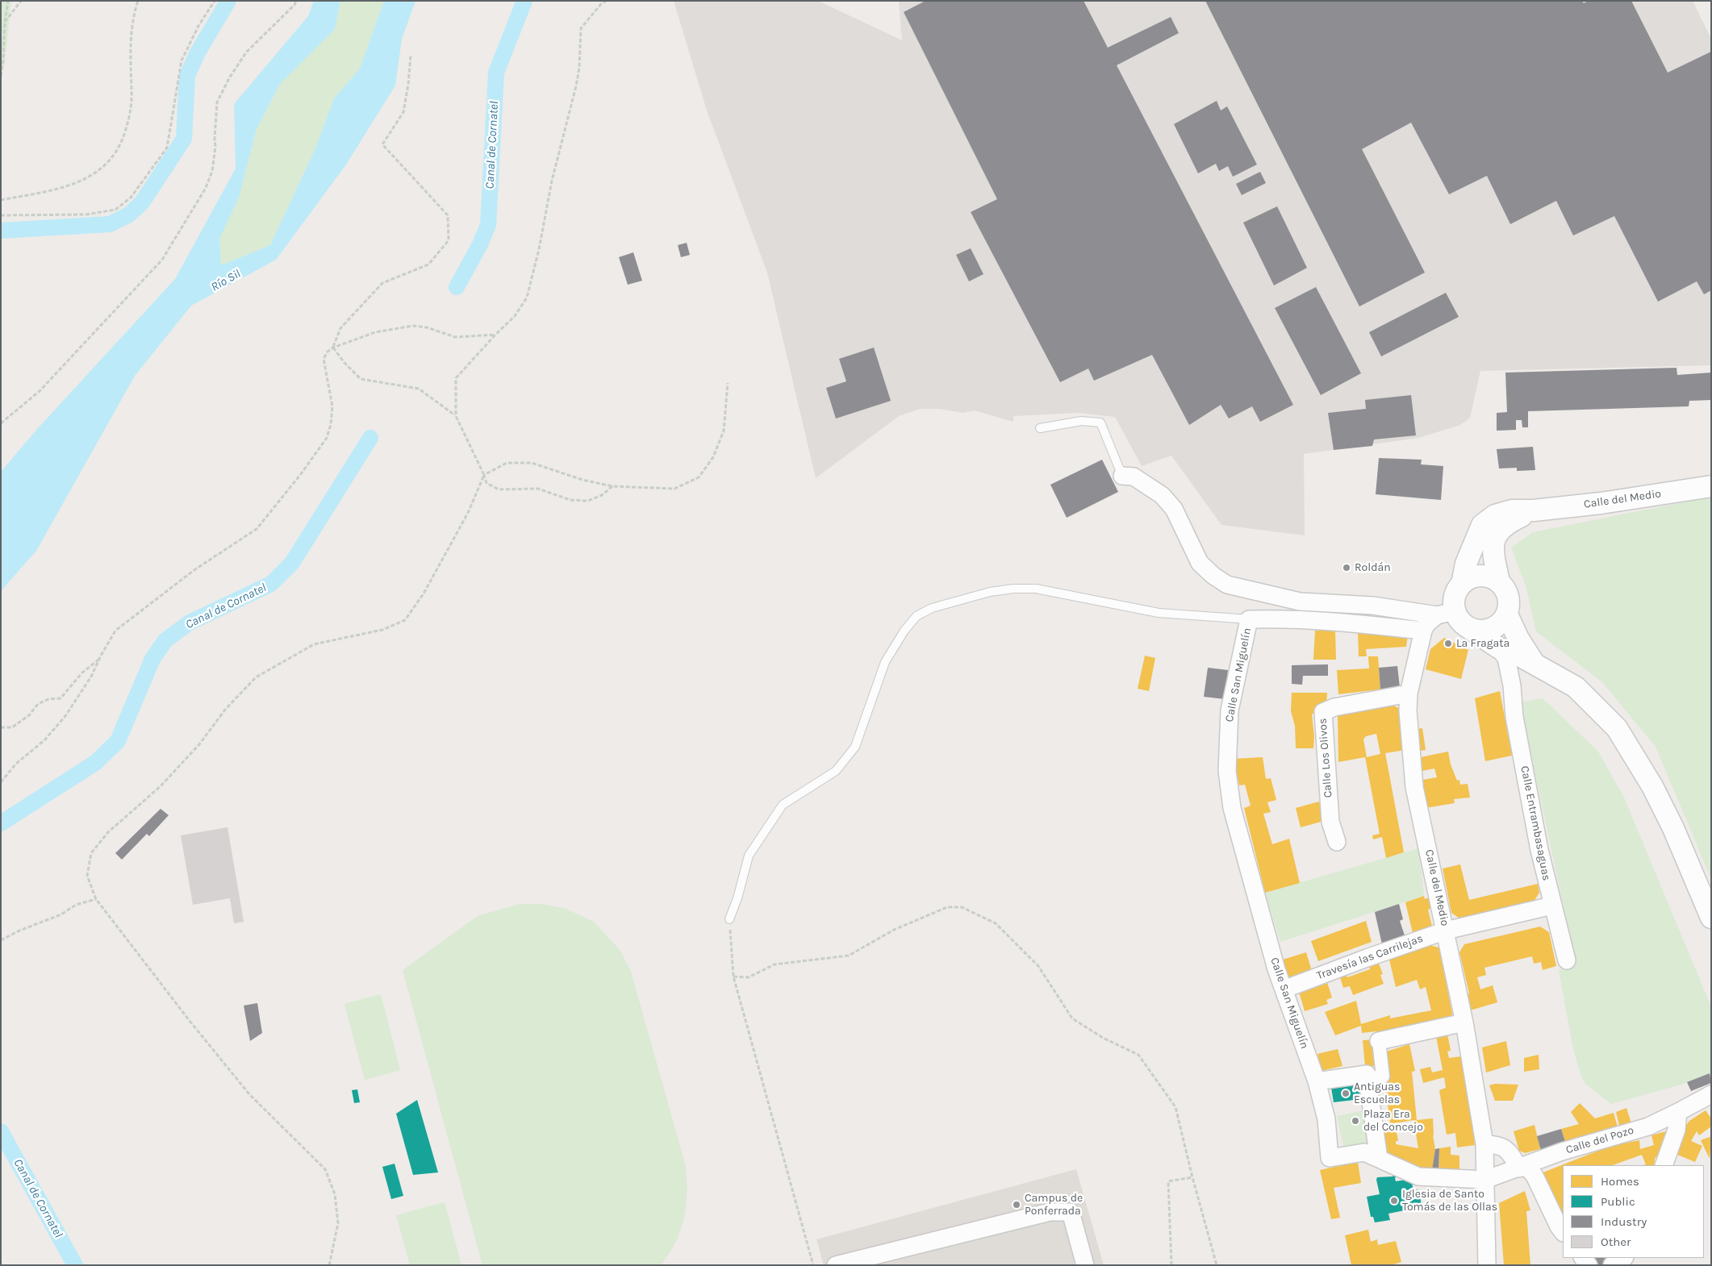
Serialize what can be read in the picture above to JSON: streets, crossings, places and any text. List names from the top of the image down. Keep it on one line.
{"streets":{"street":["Calle del Medio","Calle San Miguelín","Calle Los Olivos","Calle Entrambasaguas","Travesía las Carrilejas","Calle del Pozo"]},"crossings":[["Calle del Medio","Calle San Miguelín"],["Calle del Medio","Calle Los Olivos"],["Calle del Medio","Travesía las Carrilejas"],["Calle del Medio","Calle del Pozo"],["Calle San Miguelín","Travesía las Carrilejas"],["Calle Entrambasaguas","Travesía las Carrilejas"]],"water":["Canal de Cornatel","Río Sil"],"places":["Roldán","La Fragata","Antiguas Escuelas","Plaza Era del Concejo","Iglesia de Santo Tomás de las Ollas","Campus de Ponferrada"],"legend":["Homes","Public","Industry","Other"]}
